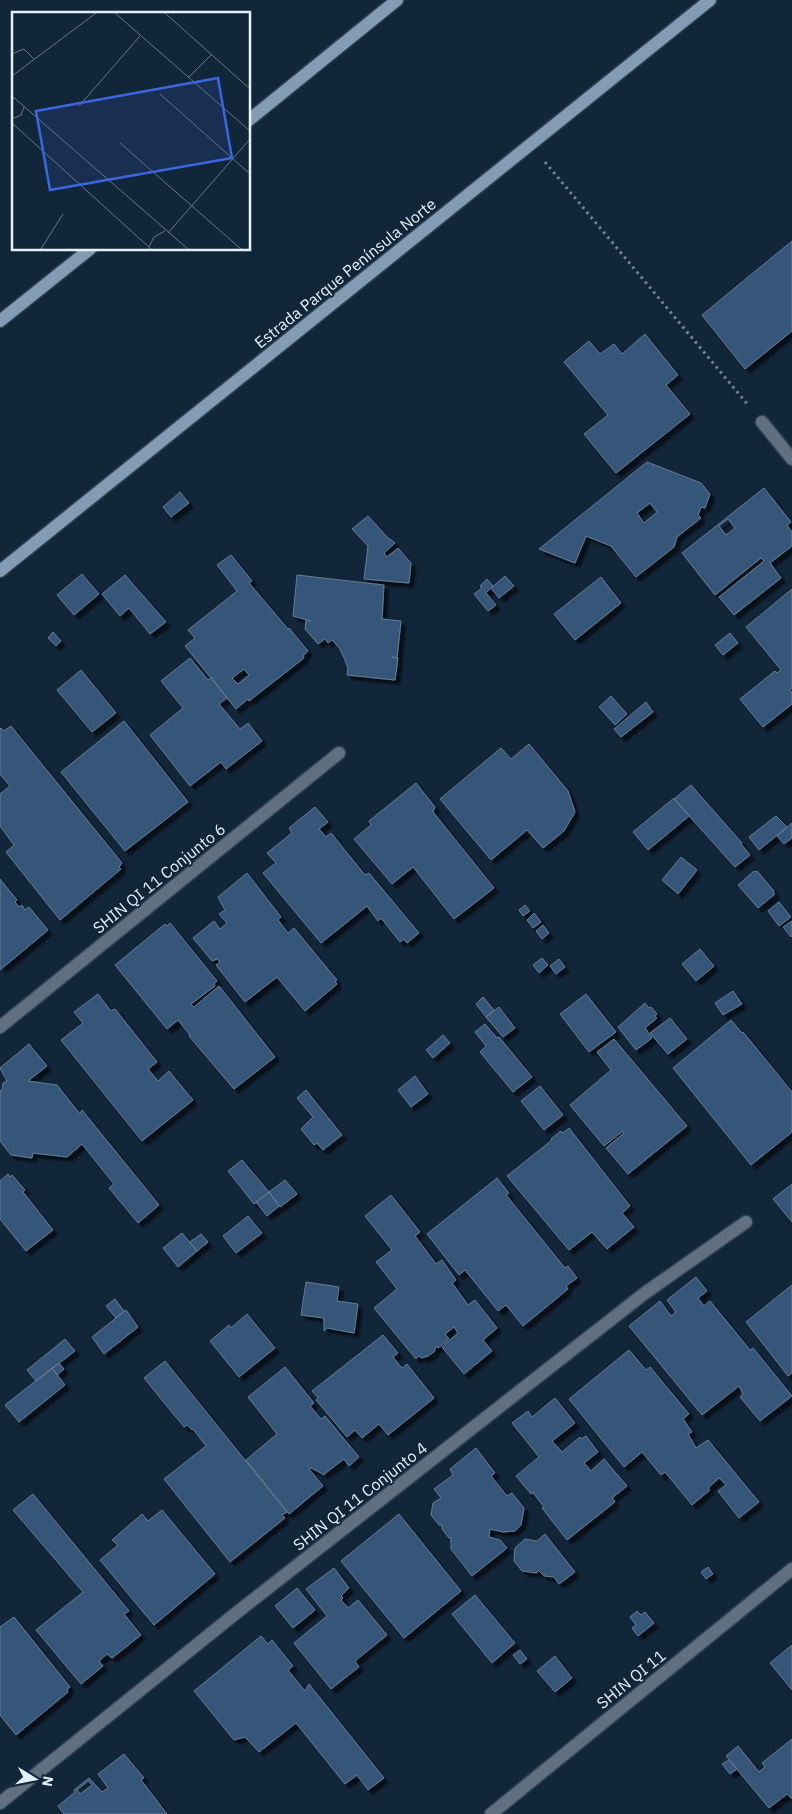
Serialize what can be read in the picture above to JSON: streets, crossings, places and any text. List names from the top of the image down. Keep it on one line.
{"streets":{"main road":["Estrada Parque Península Norte"],"street":["SHIN QI 11 Conjunto 6","SHIN QI 11 Conjunto 4","SHIN QI 11"]},"north":"right"}
